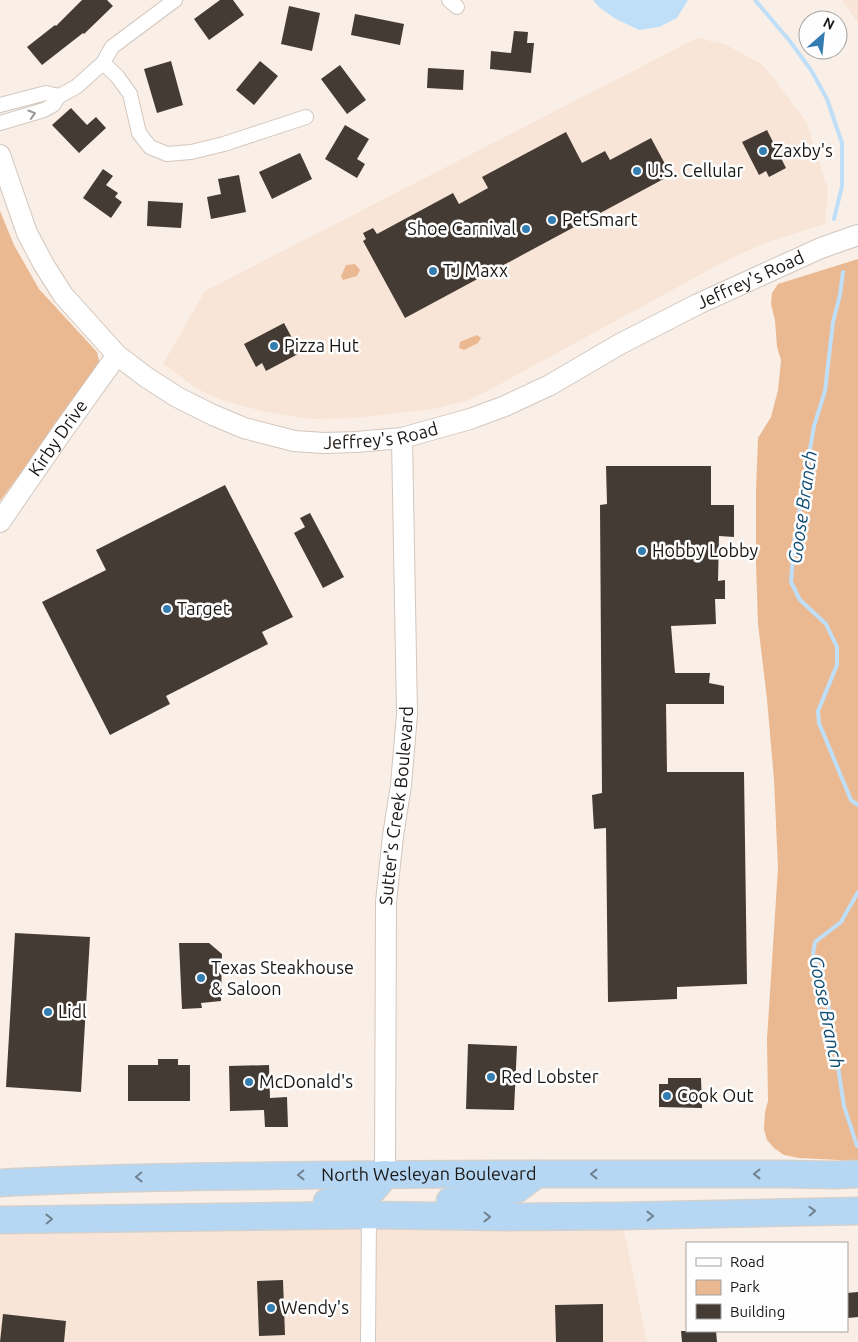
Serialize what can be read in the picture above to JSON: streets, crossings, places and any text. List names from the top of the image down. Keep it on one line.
{"streets":{"highway":["North Wesleyan Boulevard"],"street":["Jeffrey's Road","Kirby Drive","Sutter's Creek Boulevard"]},"crossings":[["Jeffrey's Road","Kirby Drive"],["Jeffrey's Road","Sutter's Creek Boulevard"],["Sutter's Creek Boulevard","North Wesleyan Boulevard"]],"water":["Goose Branch"],"places":["Zaxby's","U.S. Cellular","PetSmart","Shoe Carnival","TJ Maxx","Pizza Hut","Hobby Lobby","Target","Texas Steakhouse & Saloon","Lidl","Red Lobster","McDonald's","Cook Out","Wendy's"],"legend":["Road","Park","Building"],"north":"top right"}
